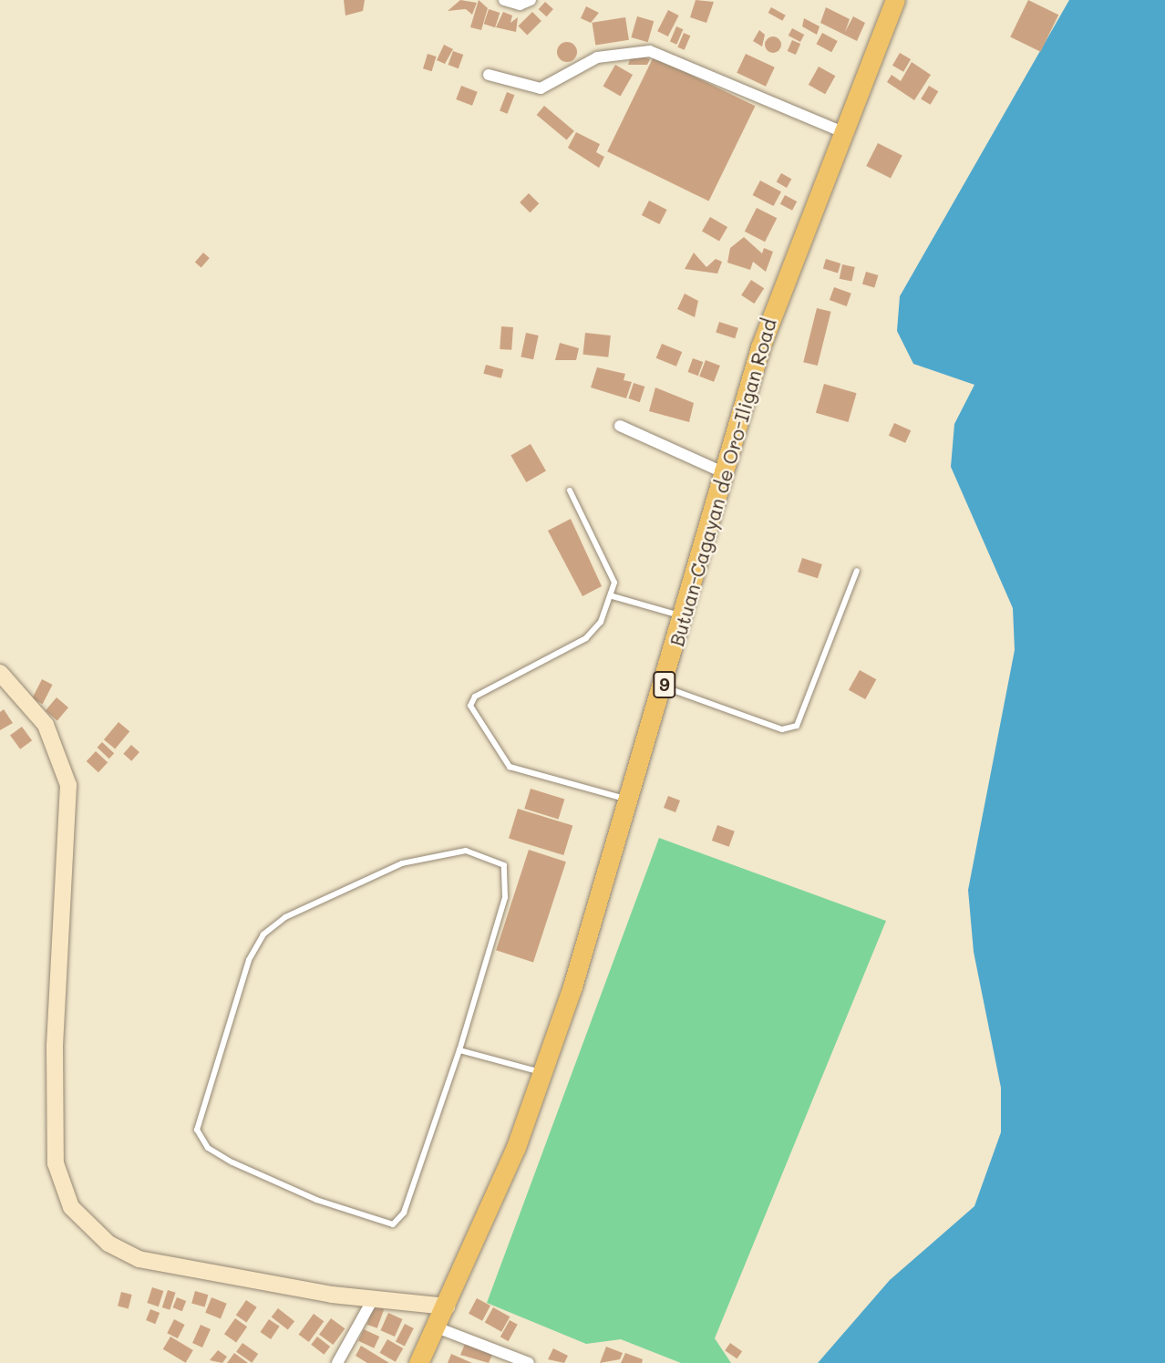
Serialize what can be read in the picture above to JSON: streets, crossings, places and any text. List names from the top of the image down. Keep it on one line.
{"streets":{"highway":["Butuan-Cagayan de Oro-Iligan Road","9"]}}
